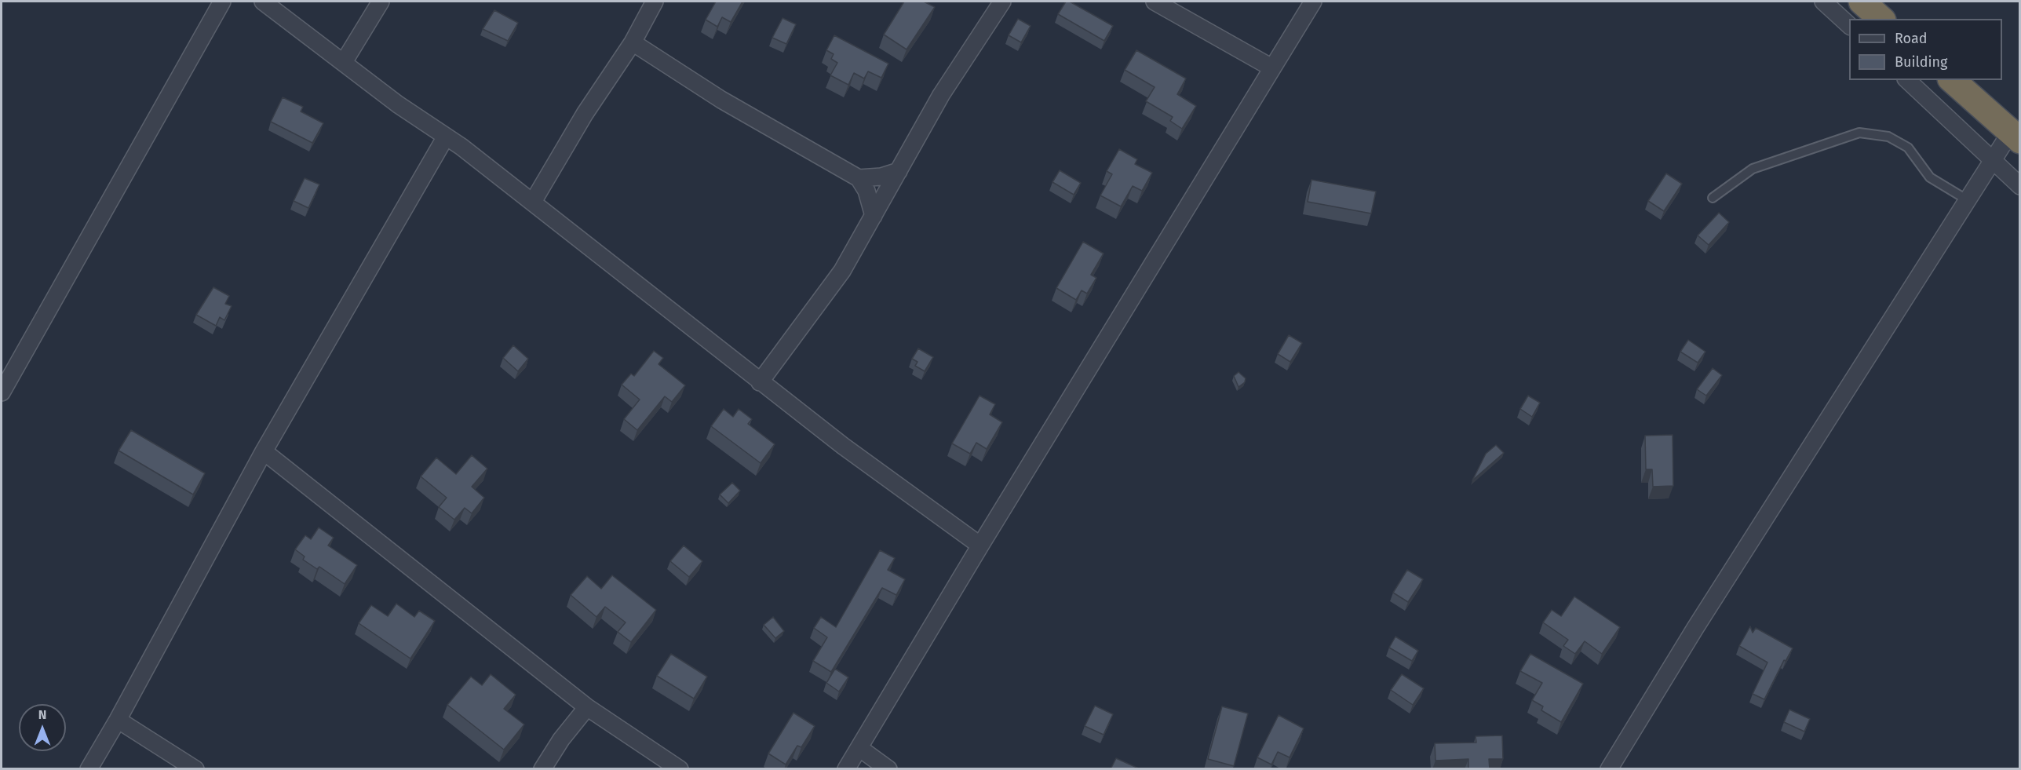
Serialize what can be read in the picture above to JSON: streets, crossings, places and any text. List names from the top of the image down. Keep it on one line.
{"legend":["Road","Building"],"north":"top"}
